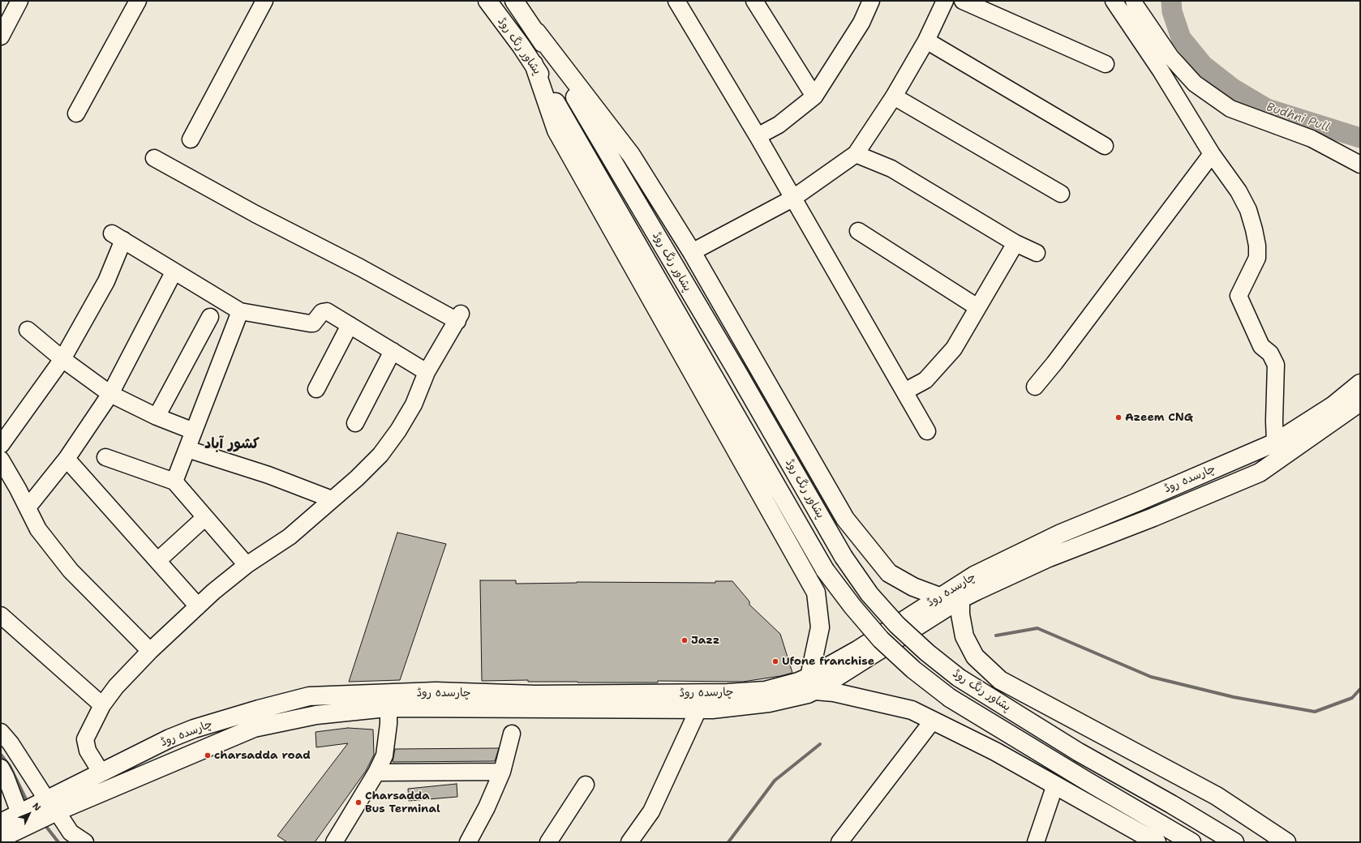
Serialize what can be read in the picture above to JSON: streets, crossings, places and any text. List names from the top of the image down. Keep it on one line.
{"streets":{"main road":["پشاور رنگ روڈ","چارسدہ روڈ"]},"districts":["کشور آباد"],"water":["Budhni Pull"],"places":["Azeem CNG","Jazz","Ufone franchise","charsadda road","Charsadda Bus Terminal"],"north":"top right"}
